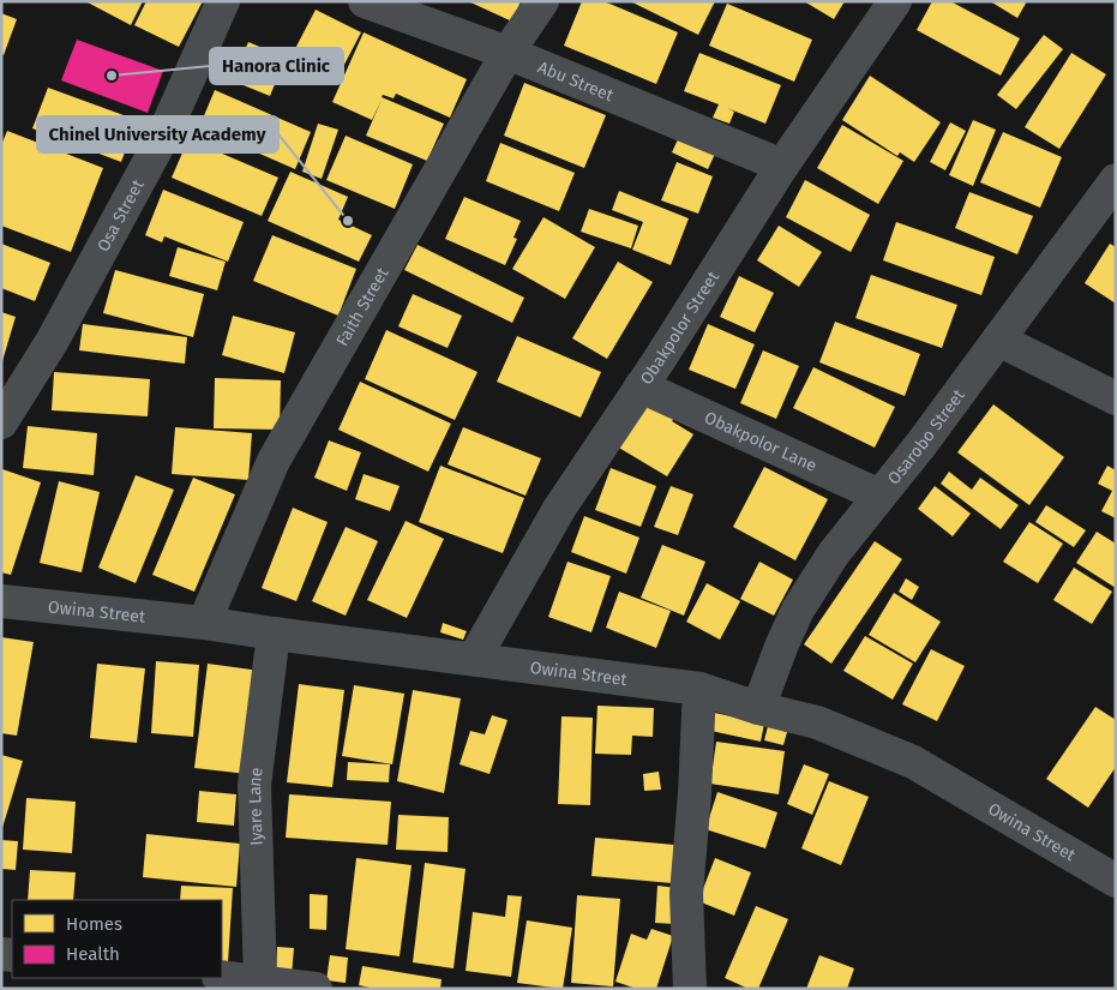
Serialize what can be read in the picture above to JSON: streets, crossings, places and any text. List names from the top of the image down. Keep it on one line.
{"streets":{"street":["Abu Street","Osa Street","Faith Street","Obakpolor Street","Osarobo Street","Obakpolor Lane","Owina Street","Iyare Lane"]},"crossings":[["Abu Street","Faith Street"],["Abu Street","Obakpolor Street"],["Faith Street","Owina Street"],["Obakpolor Street","Obakpolor Lane"],["Obakpolor Street","Owina Street"],["Osarobo Street","Obakpolor Lane"],["Osarobo Street","Owina Street"],["Owina Street","Iyare Lane"]],"places":["Hanora Clinic","Chinel University Academy"],"legend":["Homes","Health"]}
